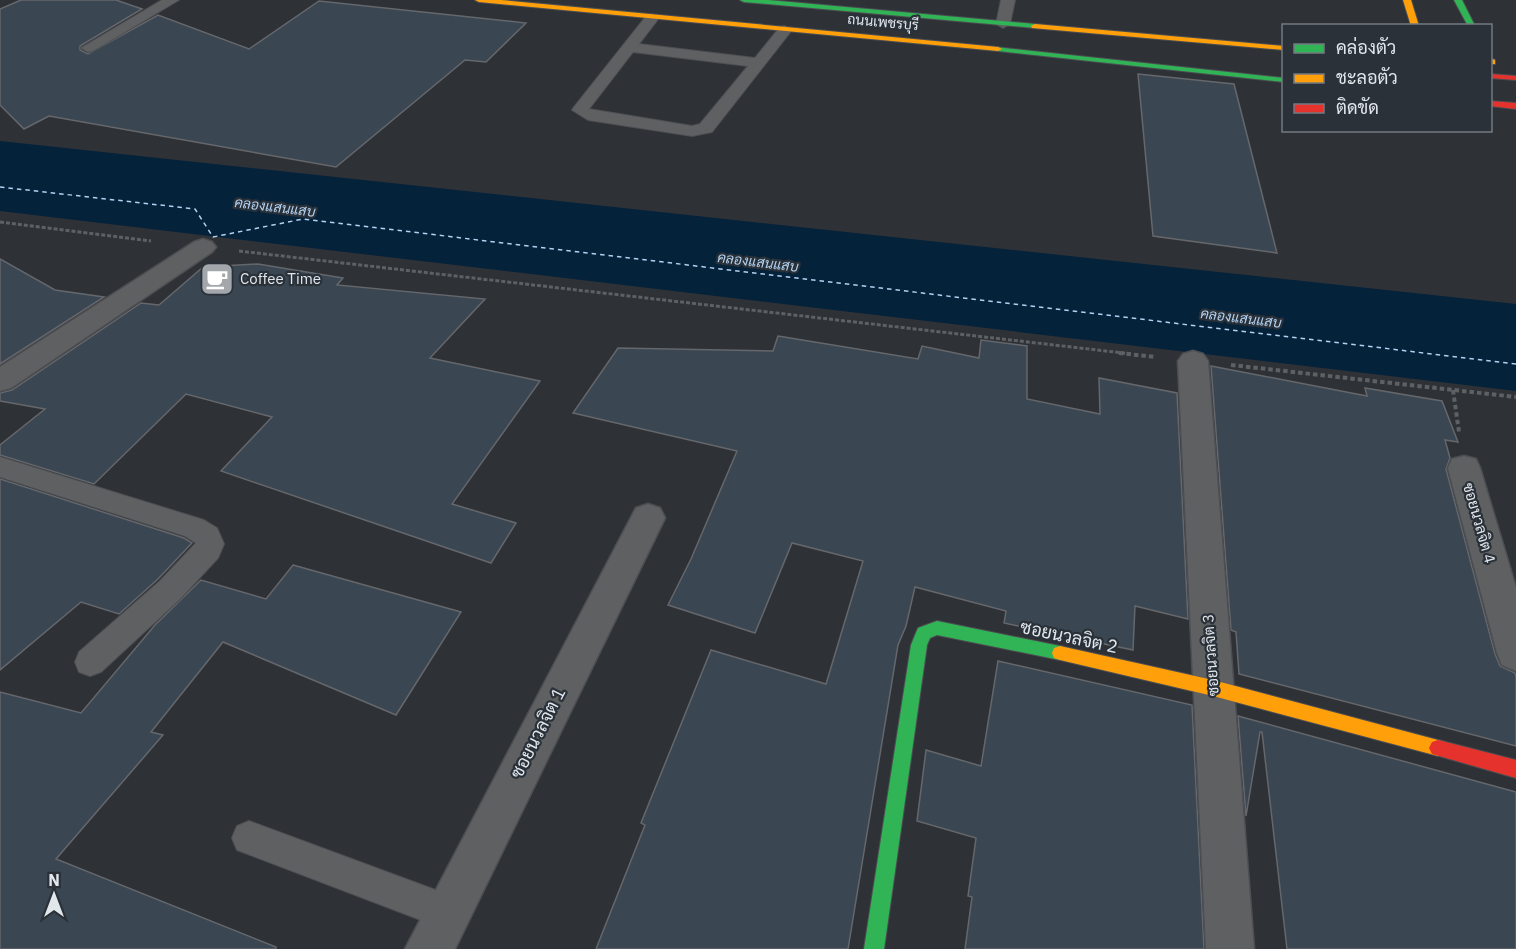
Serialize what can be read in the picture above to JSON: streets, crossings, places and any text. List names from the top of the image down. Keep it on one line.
{"streets":{"main road":["ถนนเพชรบุรี","ซอยนวลจิต 2"],"street":["ซอยนวลจิต 4","ซอยนวลจิต 3","ซอยนวลจิต 1"]},"crossings":[["ซอยนวลจิต 2","ซอยนวลจิต 3"]],"water":["คลองแสนแสบ"],"places":{"cafe":["Coffee Time"]},"legend":["คล่องตัว","ชะลอตัว","ติดขัด"],"north":"top"}
